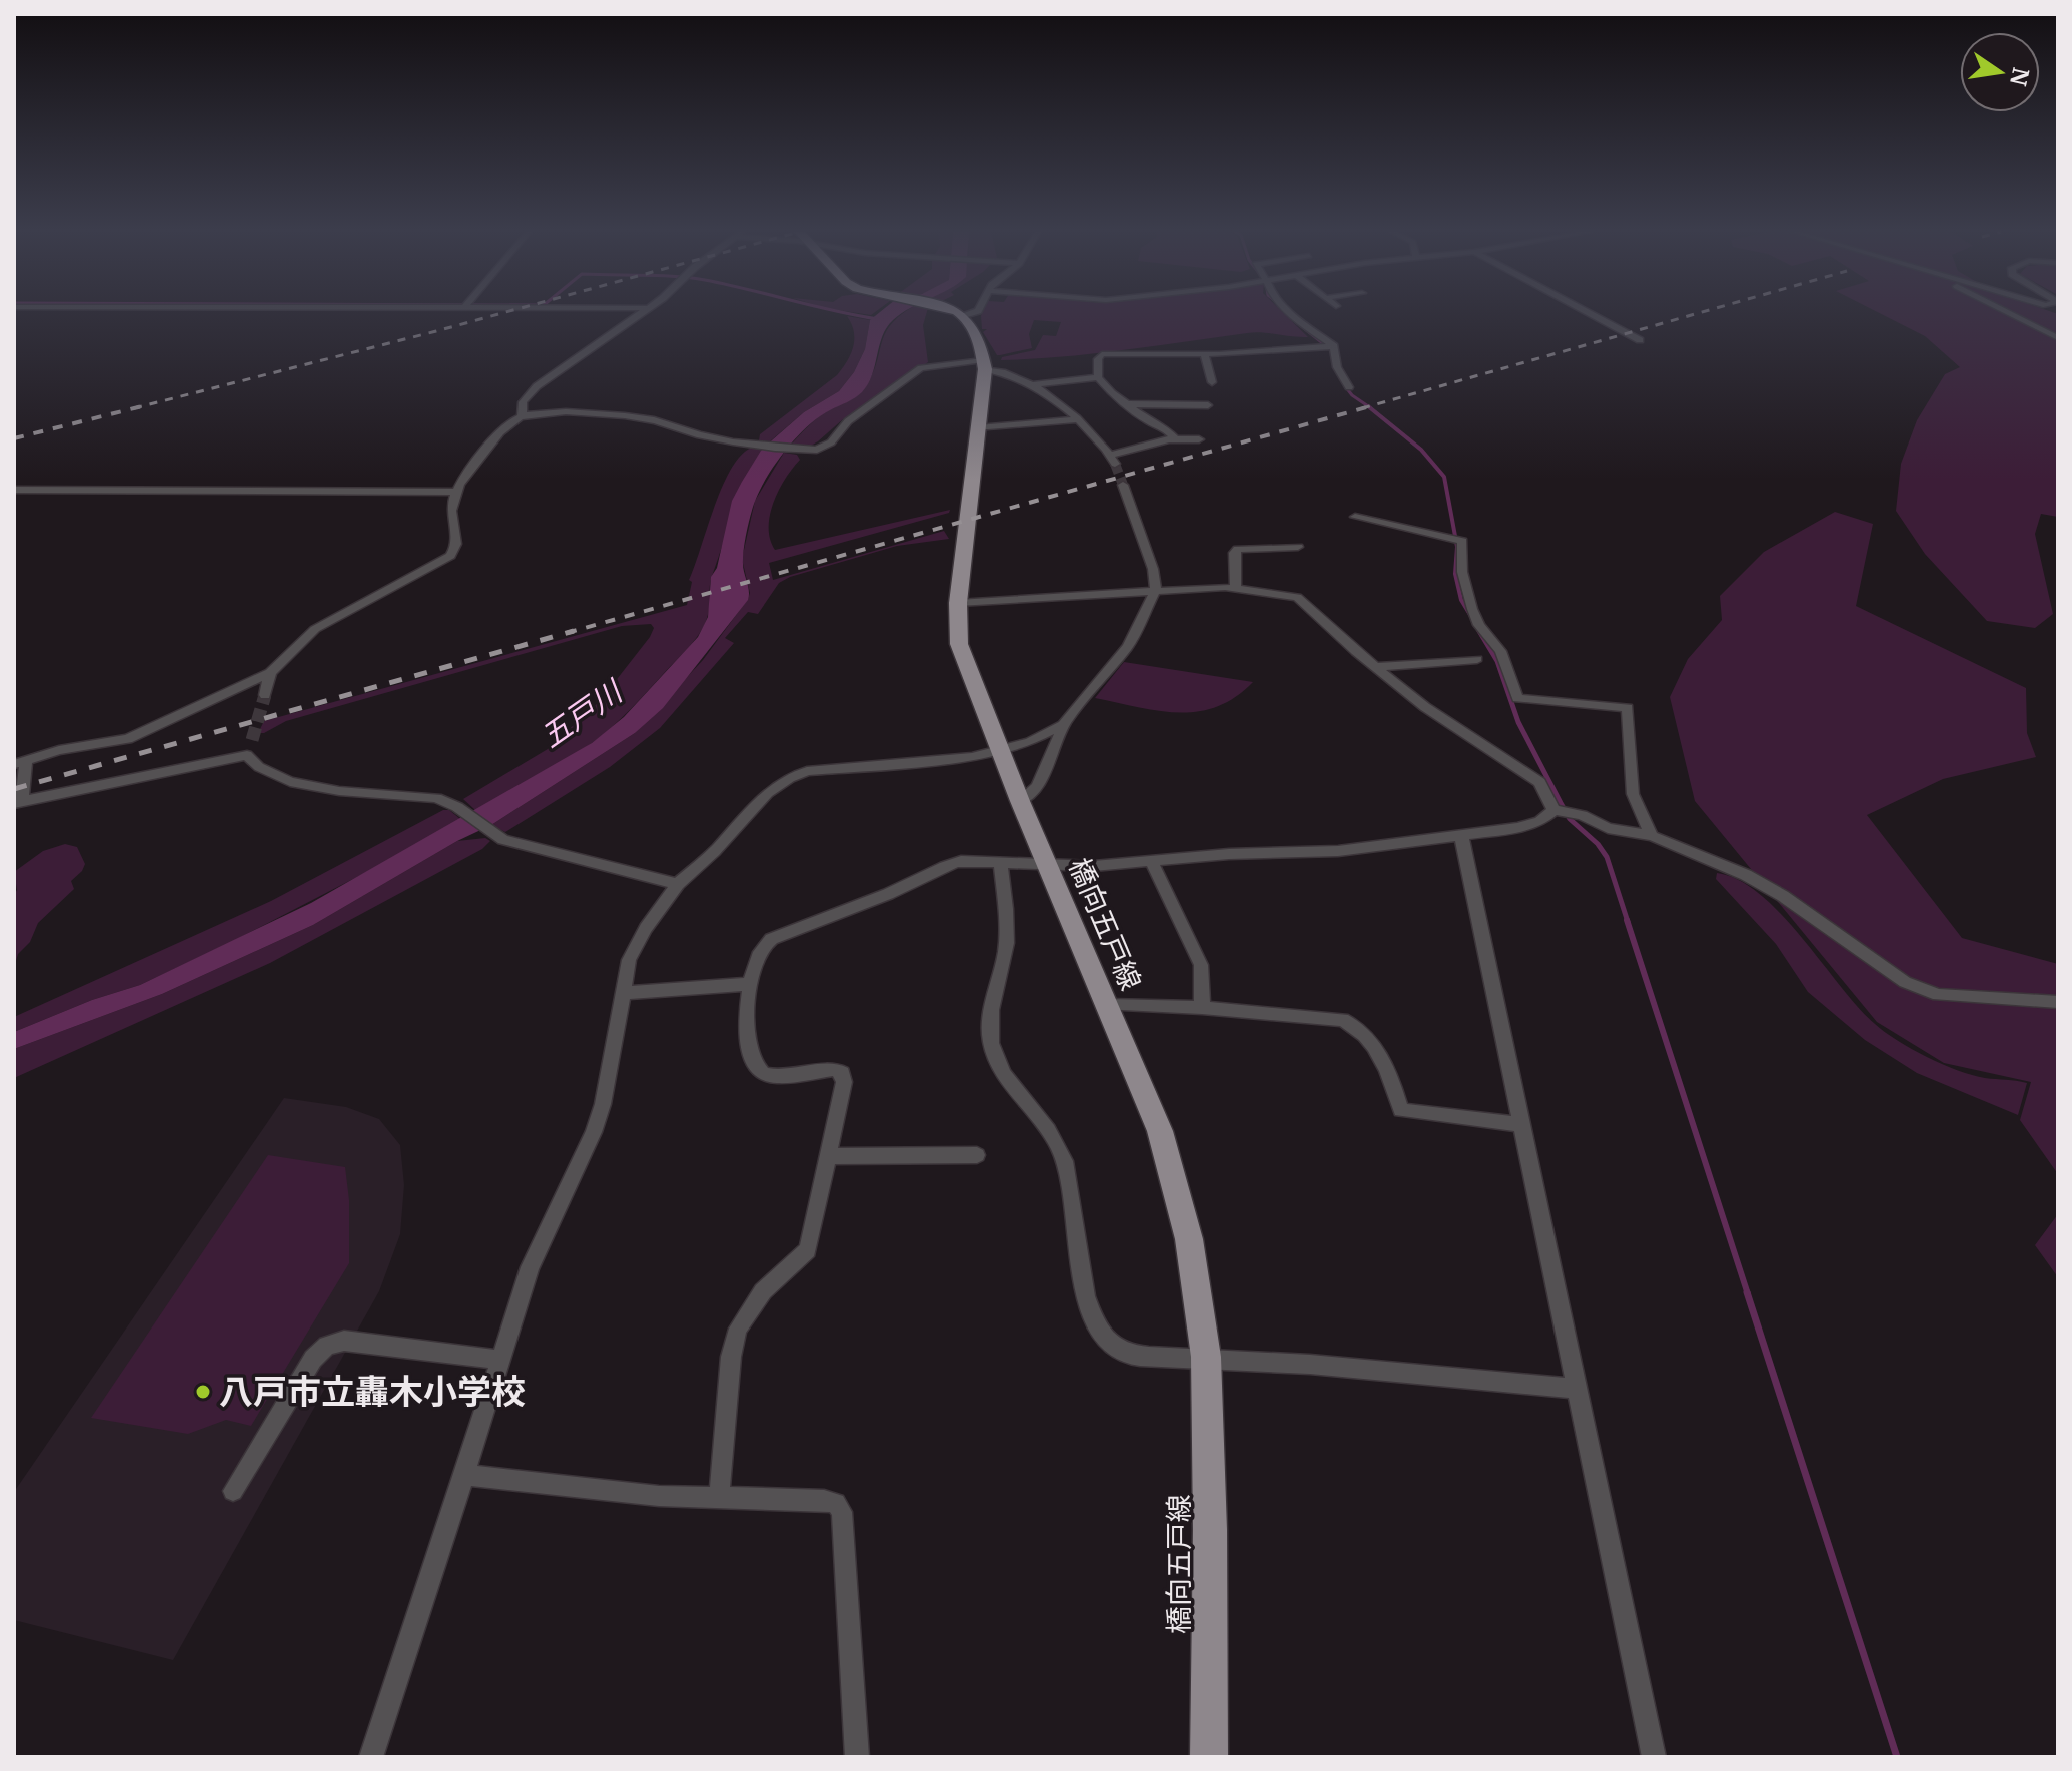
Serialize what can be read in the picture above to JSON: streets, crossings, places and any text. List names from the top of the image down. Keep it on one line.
{"streets":{"main road":["橋向五戸線"]},"water":["五戸川"],"places":["八戸市立轟木小学校"],"north":"right"}
